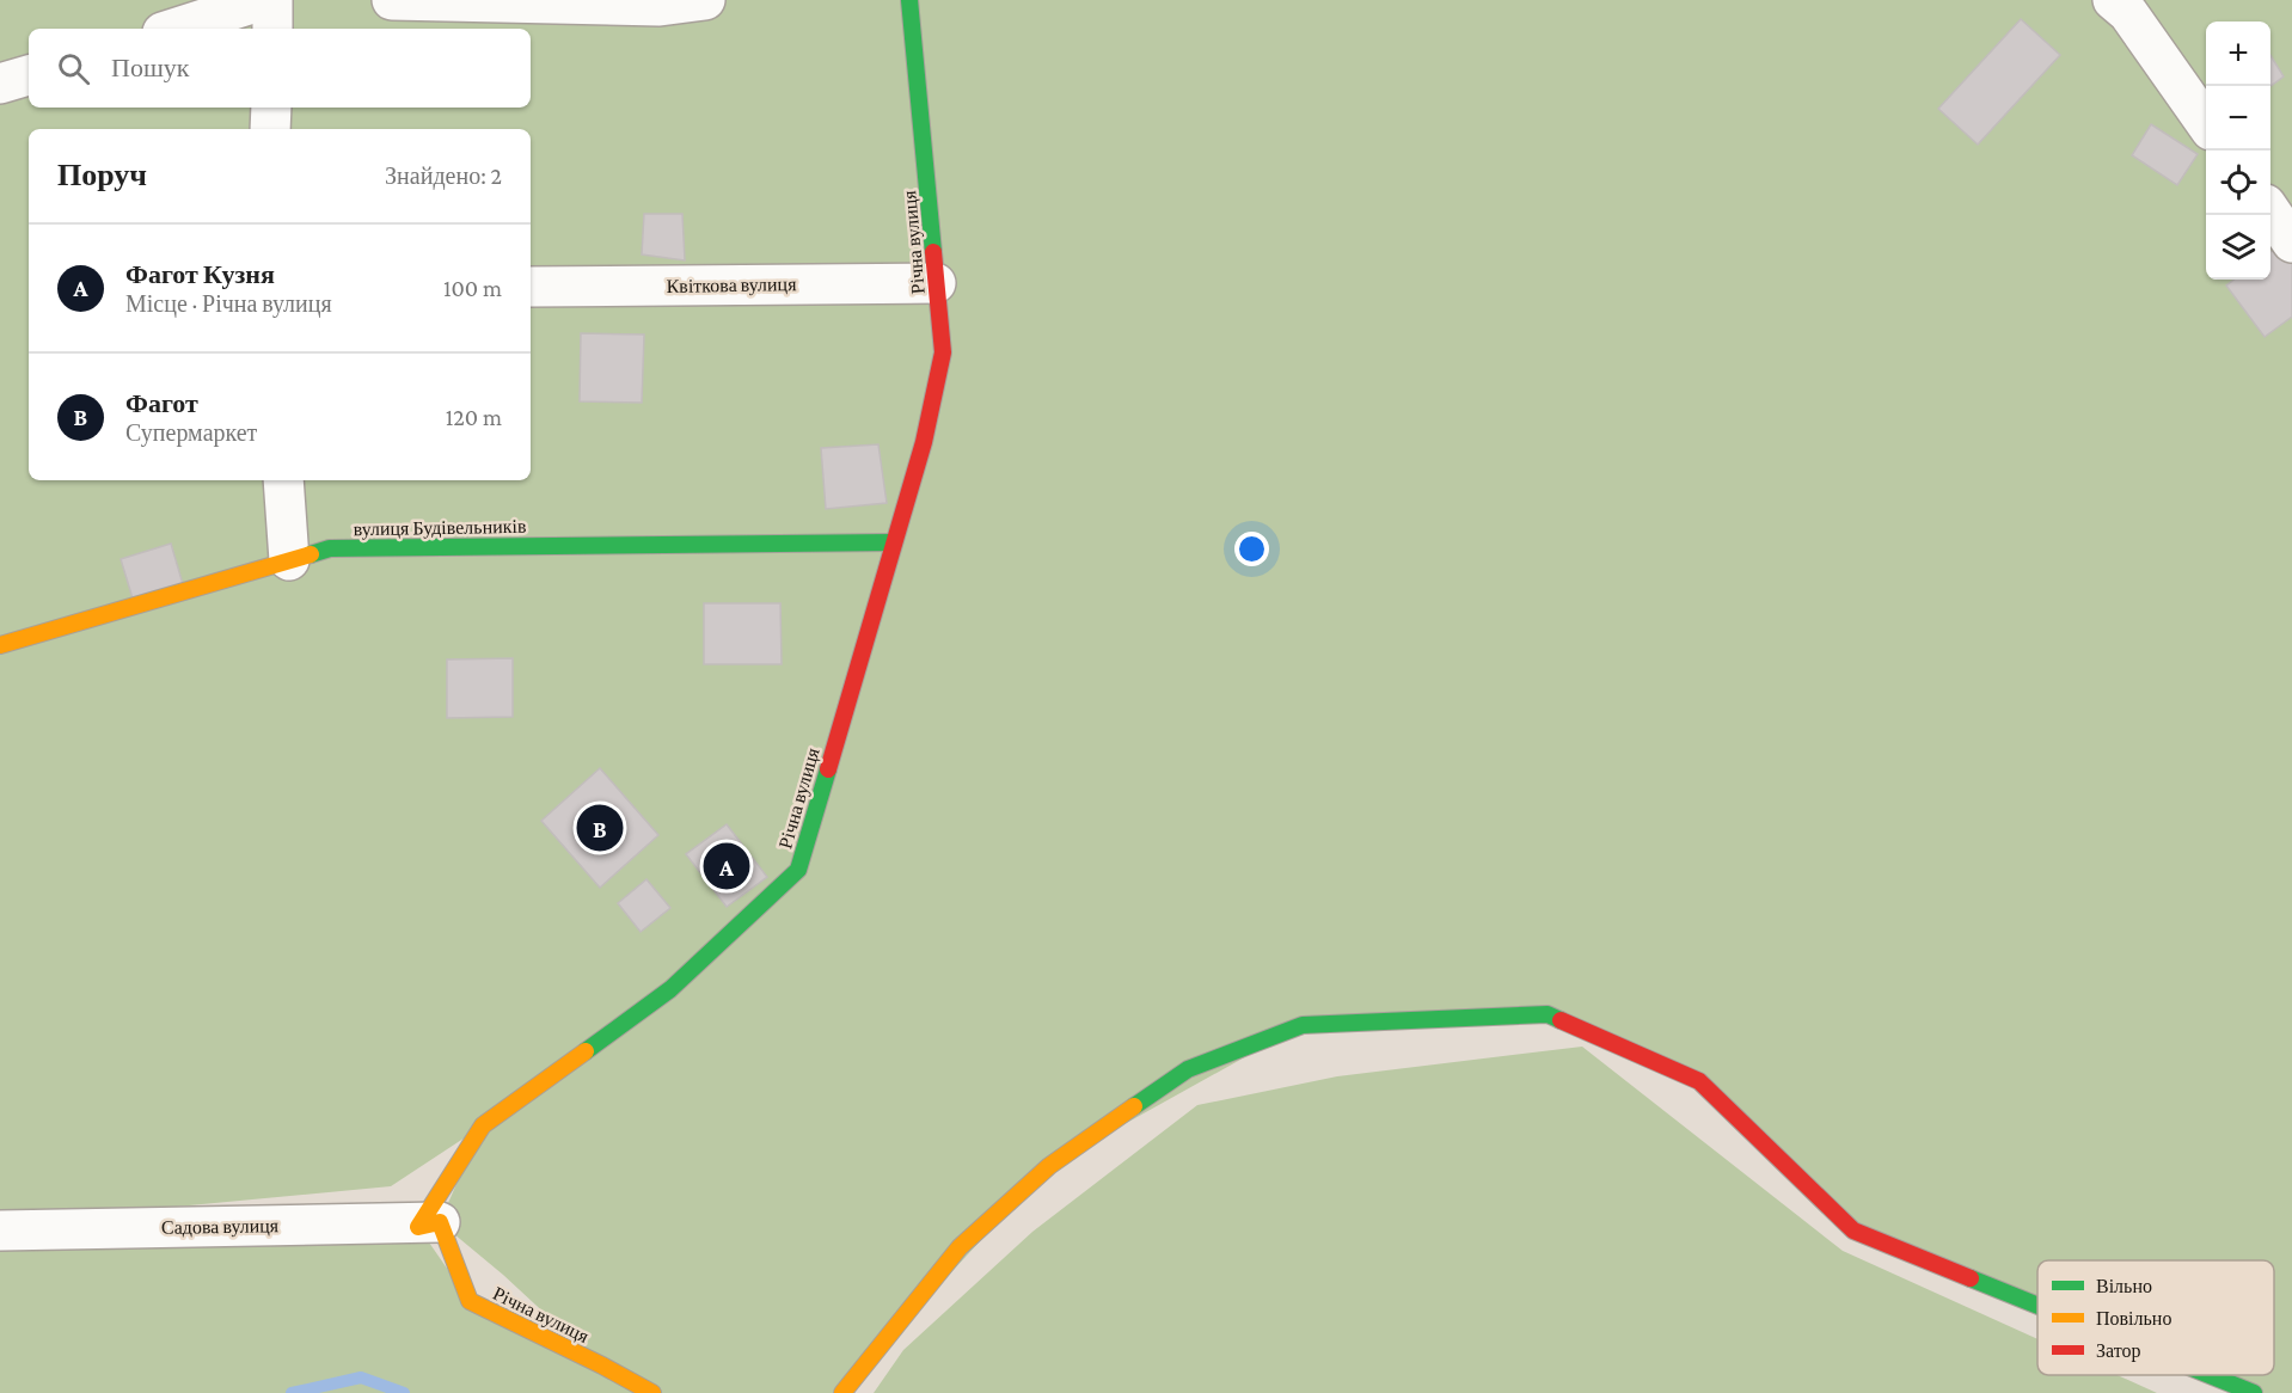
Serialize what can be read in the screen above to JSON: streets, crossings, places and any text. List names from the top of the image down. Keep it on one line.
{"streets":{"street":["Річна вулиця","Квіткова вулиця","вулиця Будівельників","Садова вулиця"]},"crossings":[["Річна вулиця","Квіткова вулиця"],["Річна вулиця","вулиця Будівельників"],["Річна вулиця","Садова вулиця"]],"legend":["Вільно","Повільно","Затор"],"page":{"map_buttons":["+","−"],"search":"Пошук","heading":["Поруч","Знайдено: 2"],"list":[{"mark":"A","name":"Фагот Кузня","note":"Місце · Річна вулиця","value":"100 m"},{"mark":"B","name":"Фагот","note":"Супермаркет","value":"120 m"}],"pins":["B","A"]}}
